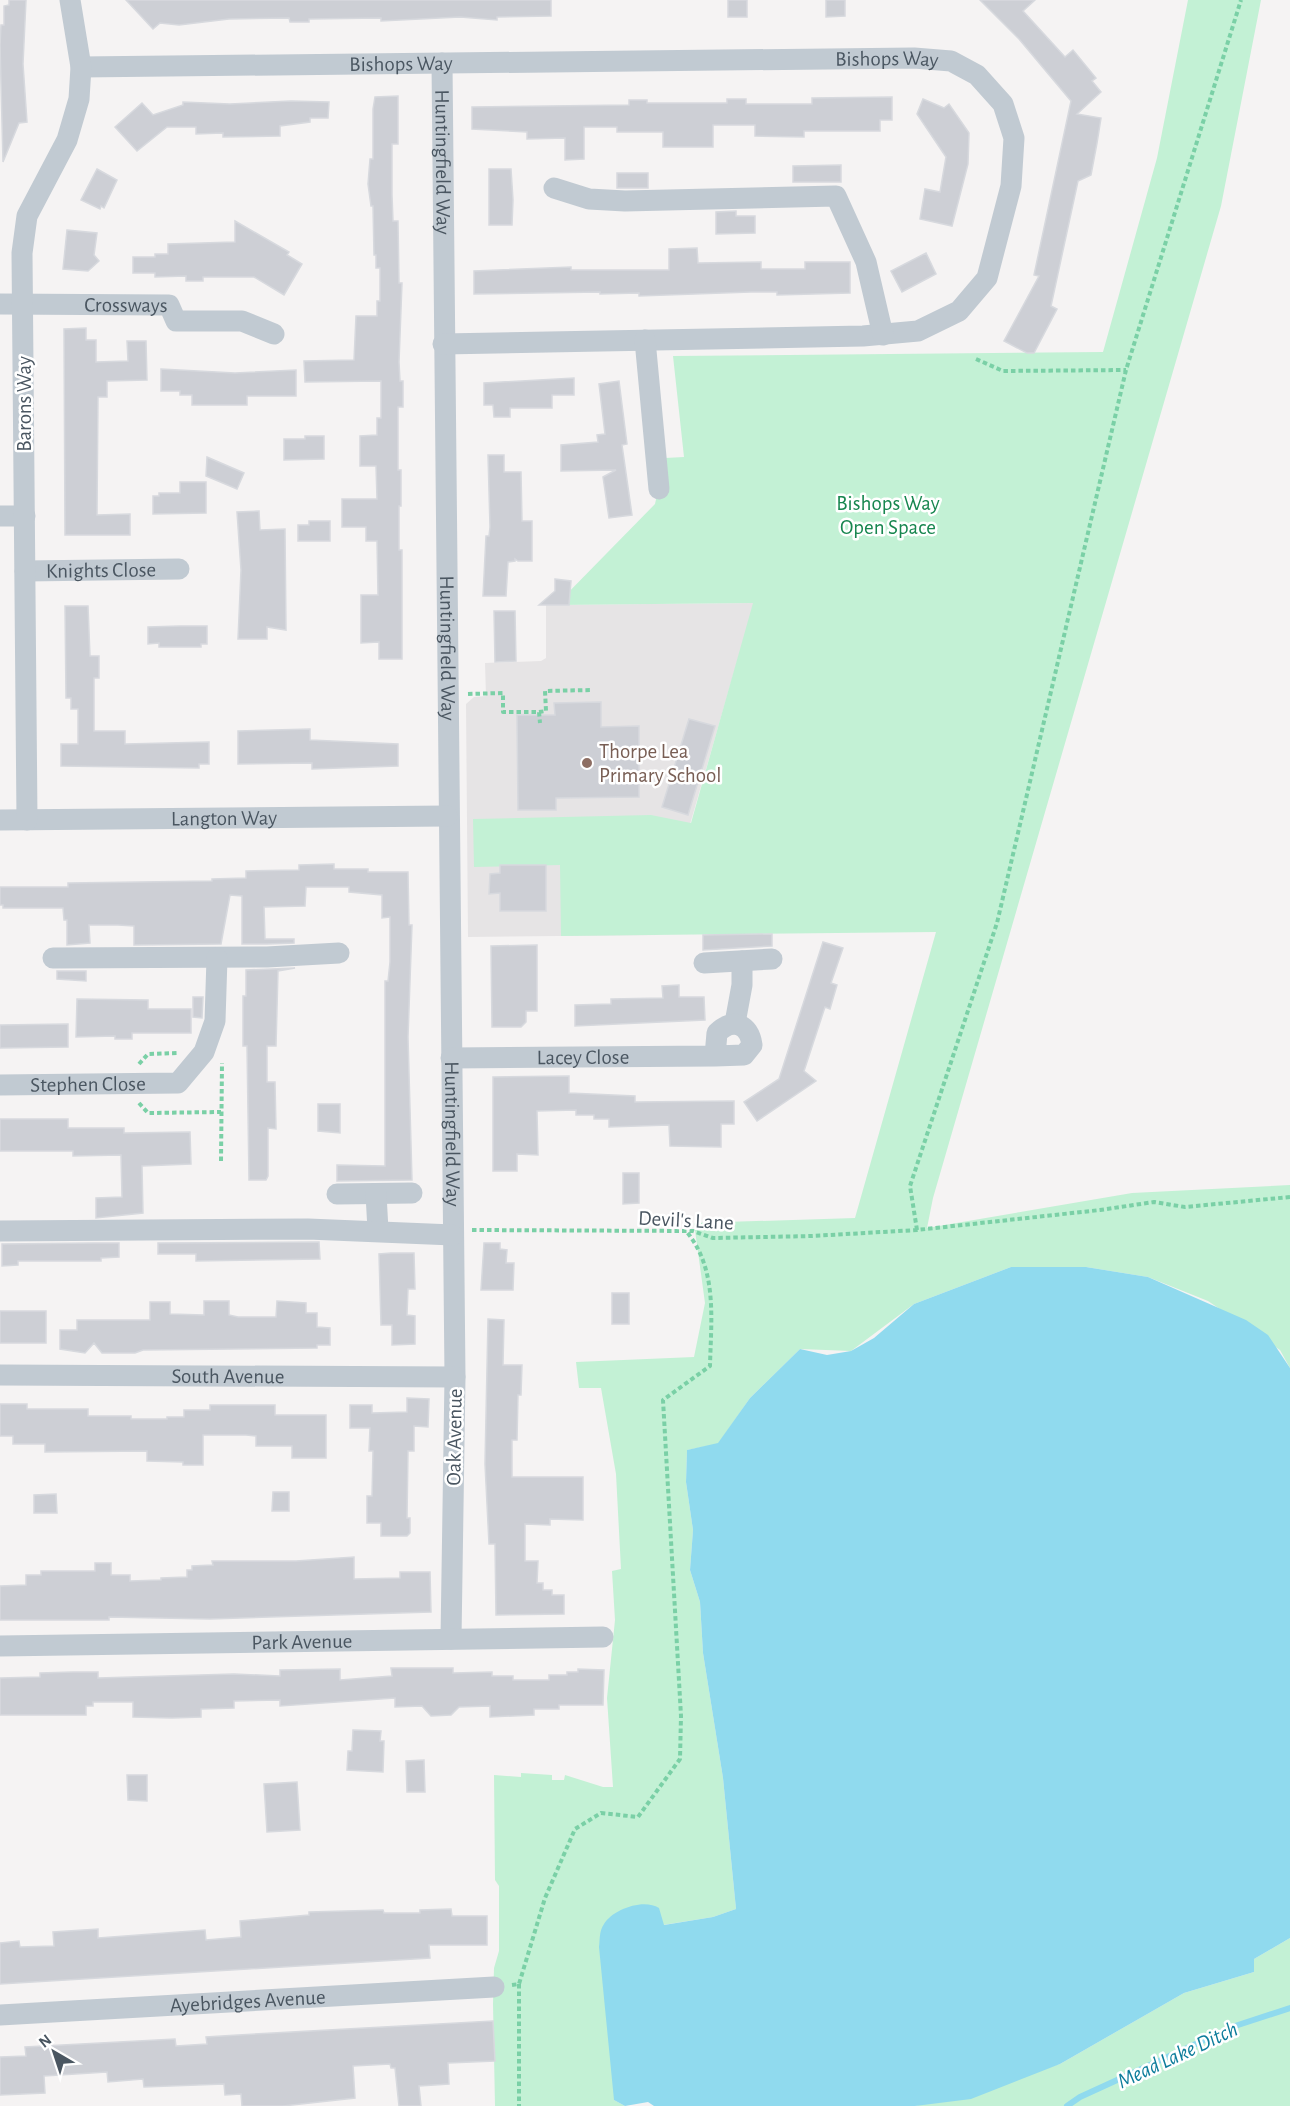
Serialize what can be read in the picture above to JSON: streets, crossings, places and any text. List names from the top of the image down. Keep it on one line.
{"streets":{"street":["Bishops Way","Huntingfield Way","Crossways","Barons Way","Knights Close","Langton Way","Lacey Close","Stephen Close","South Avenue","Oak Avenue","Park Avenue","Ayebridges Avenue"],"path":["Devil's Lane"]},"crossings":[["Bishops Way","Huntingfield Way"],["Bishops Way","Barons Way"],["Huntingfield Way","Langton Way"],["Huntingfield Way","Lacey Close"],["Huntingfield Way","Devil's Lane"],["Huntingfield Way","Oak Avenue"],["Crossways","Barons Way"],["Barons Way","Knights Close"],["Barons Way","Langton Way"],["Devil's Lane","Oak Avenue"],["South Avenue","Oak Avenue"],["Oak Avenue","Park Avenue"]],"water":["Mead Lake Ditch"],"parks":["Bishops Way Open Space"],"places":["Thorpe Lea Primary School"],"north":"top left"}
